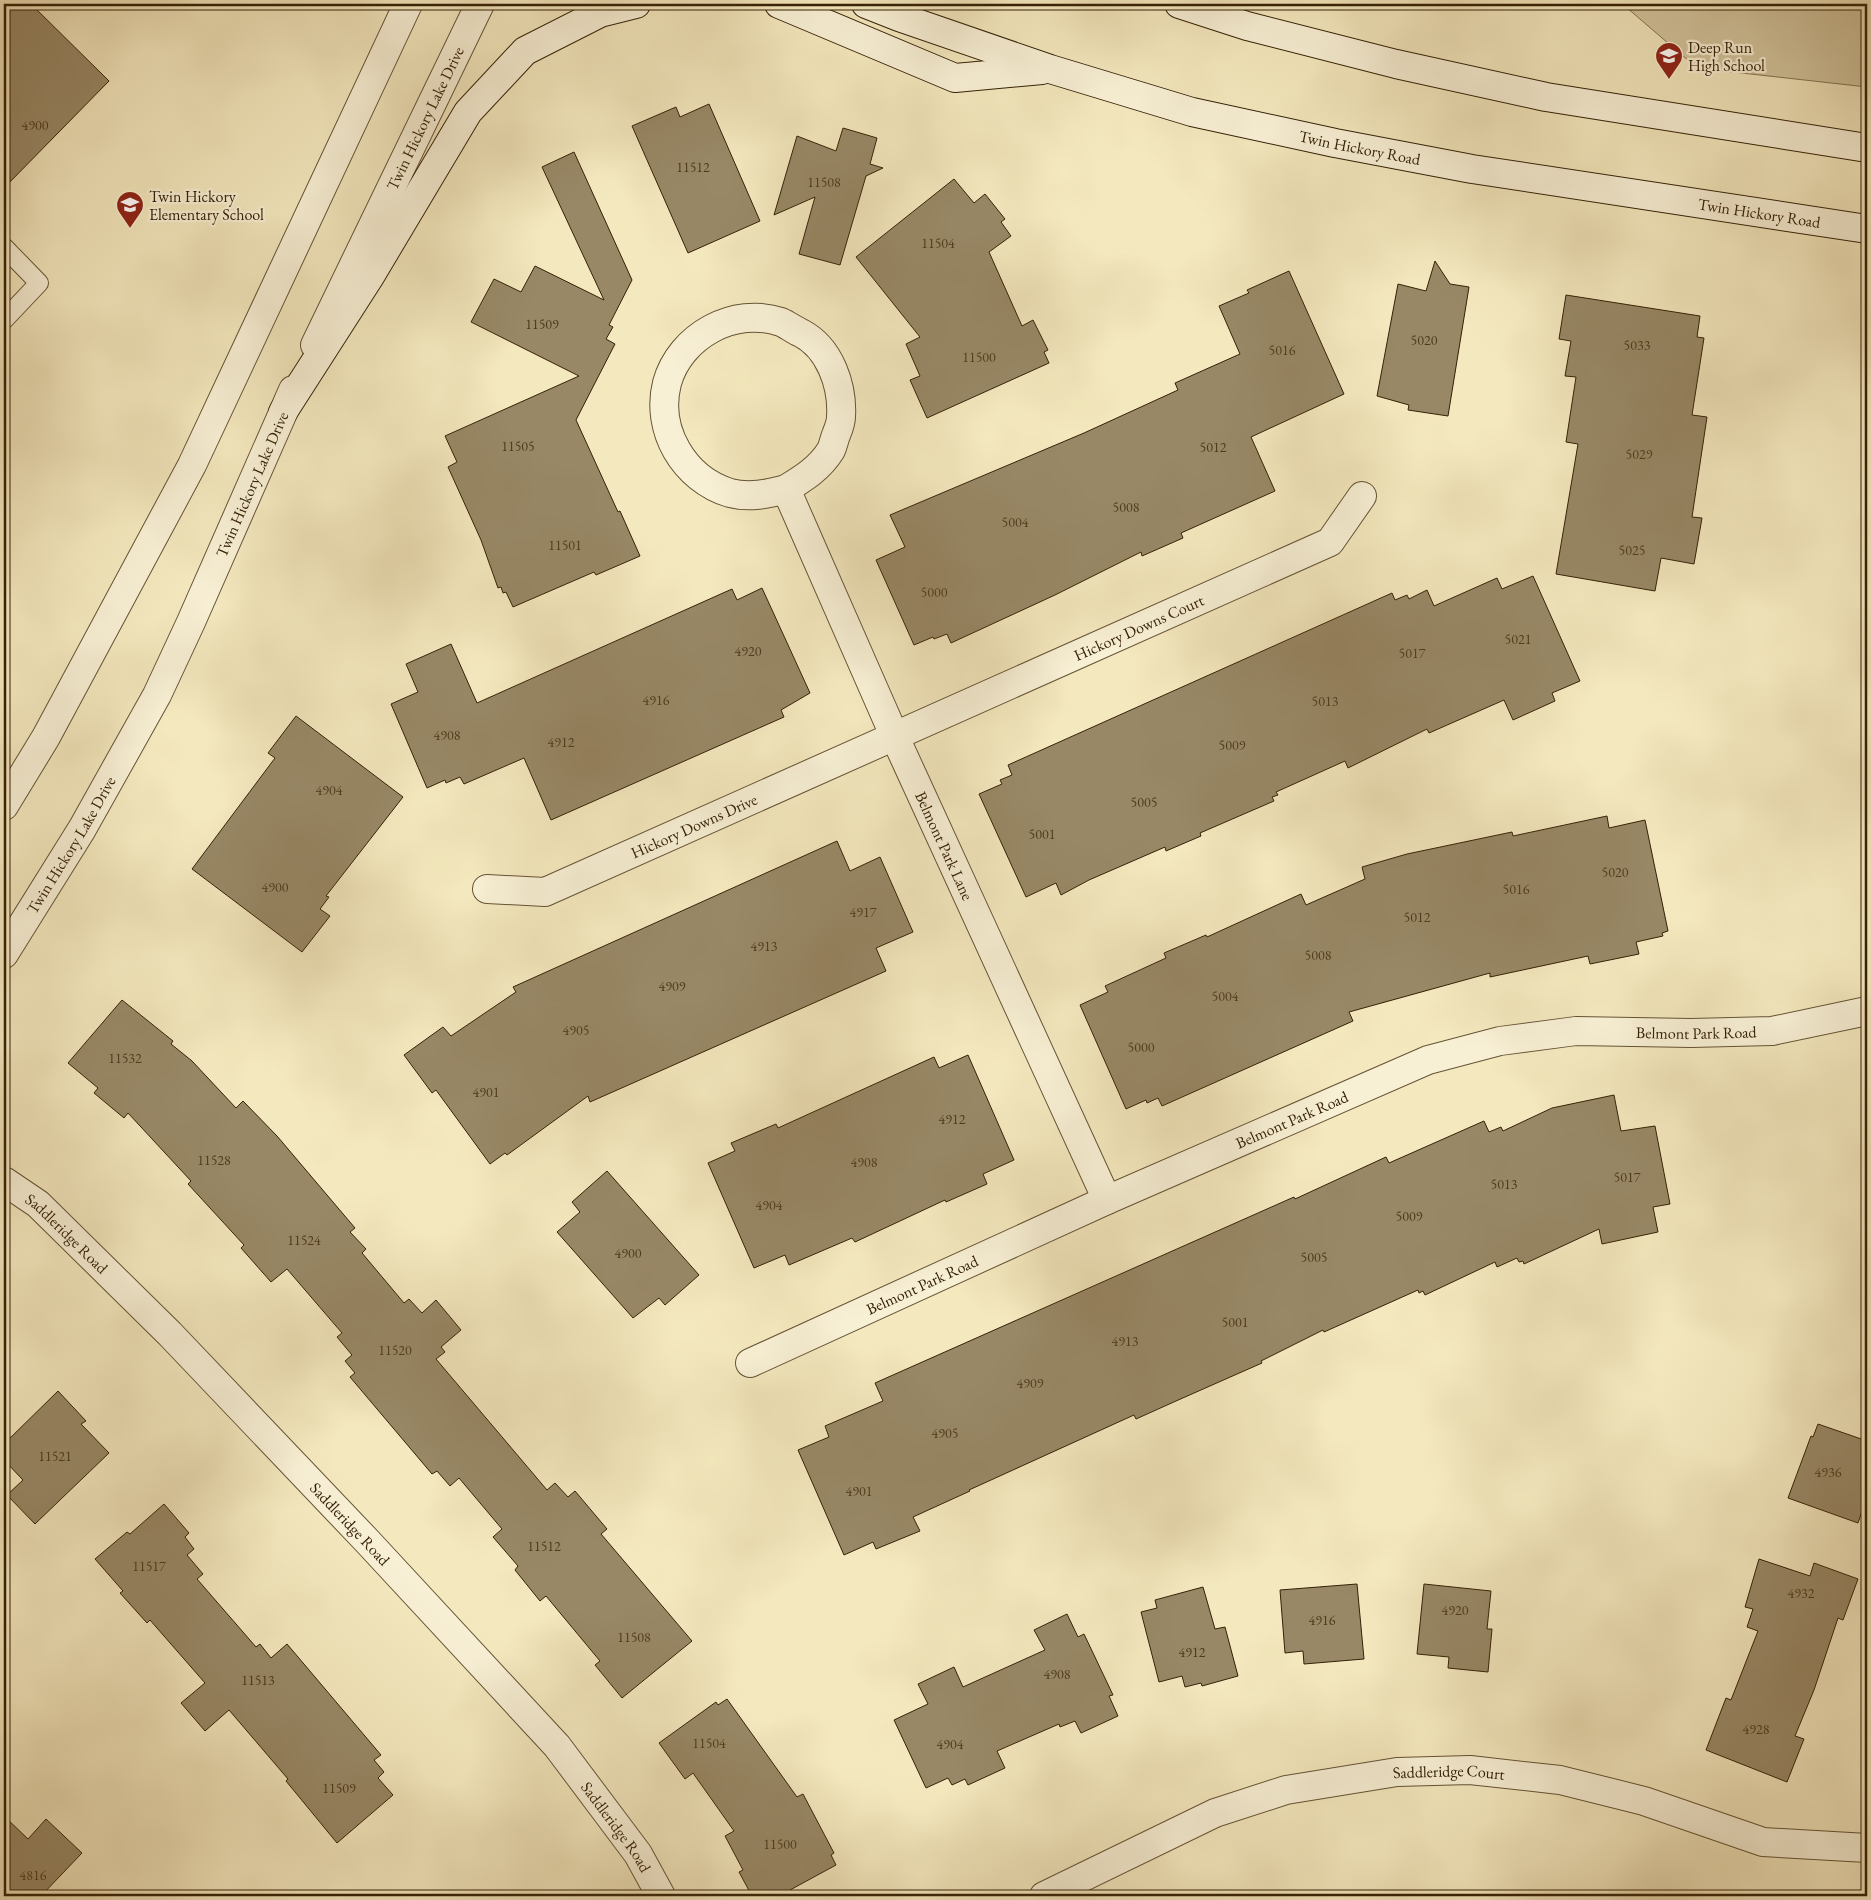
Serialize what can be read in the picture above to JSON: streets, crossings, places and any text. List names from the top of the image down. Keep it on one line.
{"streets":{"street":["Twin Hickory Lake Drive","Twin Hickory Road","Hickory Downs Court","Hickory Downs Drive","Belmont Park Lane","Belmont Park Road","Saddleridge Road","Saddleridge Court"]},"crossings":[["Hickory Downs Court","Hickory Downs Drive"],["Hickory Downs Court","Belmont Park Lane"],["Hickory Downs Drive","Belmont Park Lane"],["Belmont Park Lane","Belmont Park Road"]],"places":{"school or university":["Deep Run High School","Twin Hickory Elementary School"]},"house_numbers":["4900","11512","11508","11504","11509","5020","5033","5016","11500","11505","5012","5029","5008","5004","11501","5025","5000","5021","4920","5017","4916","5013","4908","4912","5009","4904","5005","5001","5020","4900","5016","4917","5012","4913","5008","4909","5004","4905","5000","11532","4901","4912","11528","4908","5017","5013","4904","5009","11524","4900","5005","5001","4913","11520","4909","4905","11521","4936","4901","11512","11517","4932","4920","4916","11508","4912","4908","11513","4928","11504","4904","11509","11500","4816"]}
